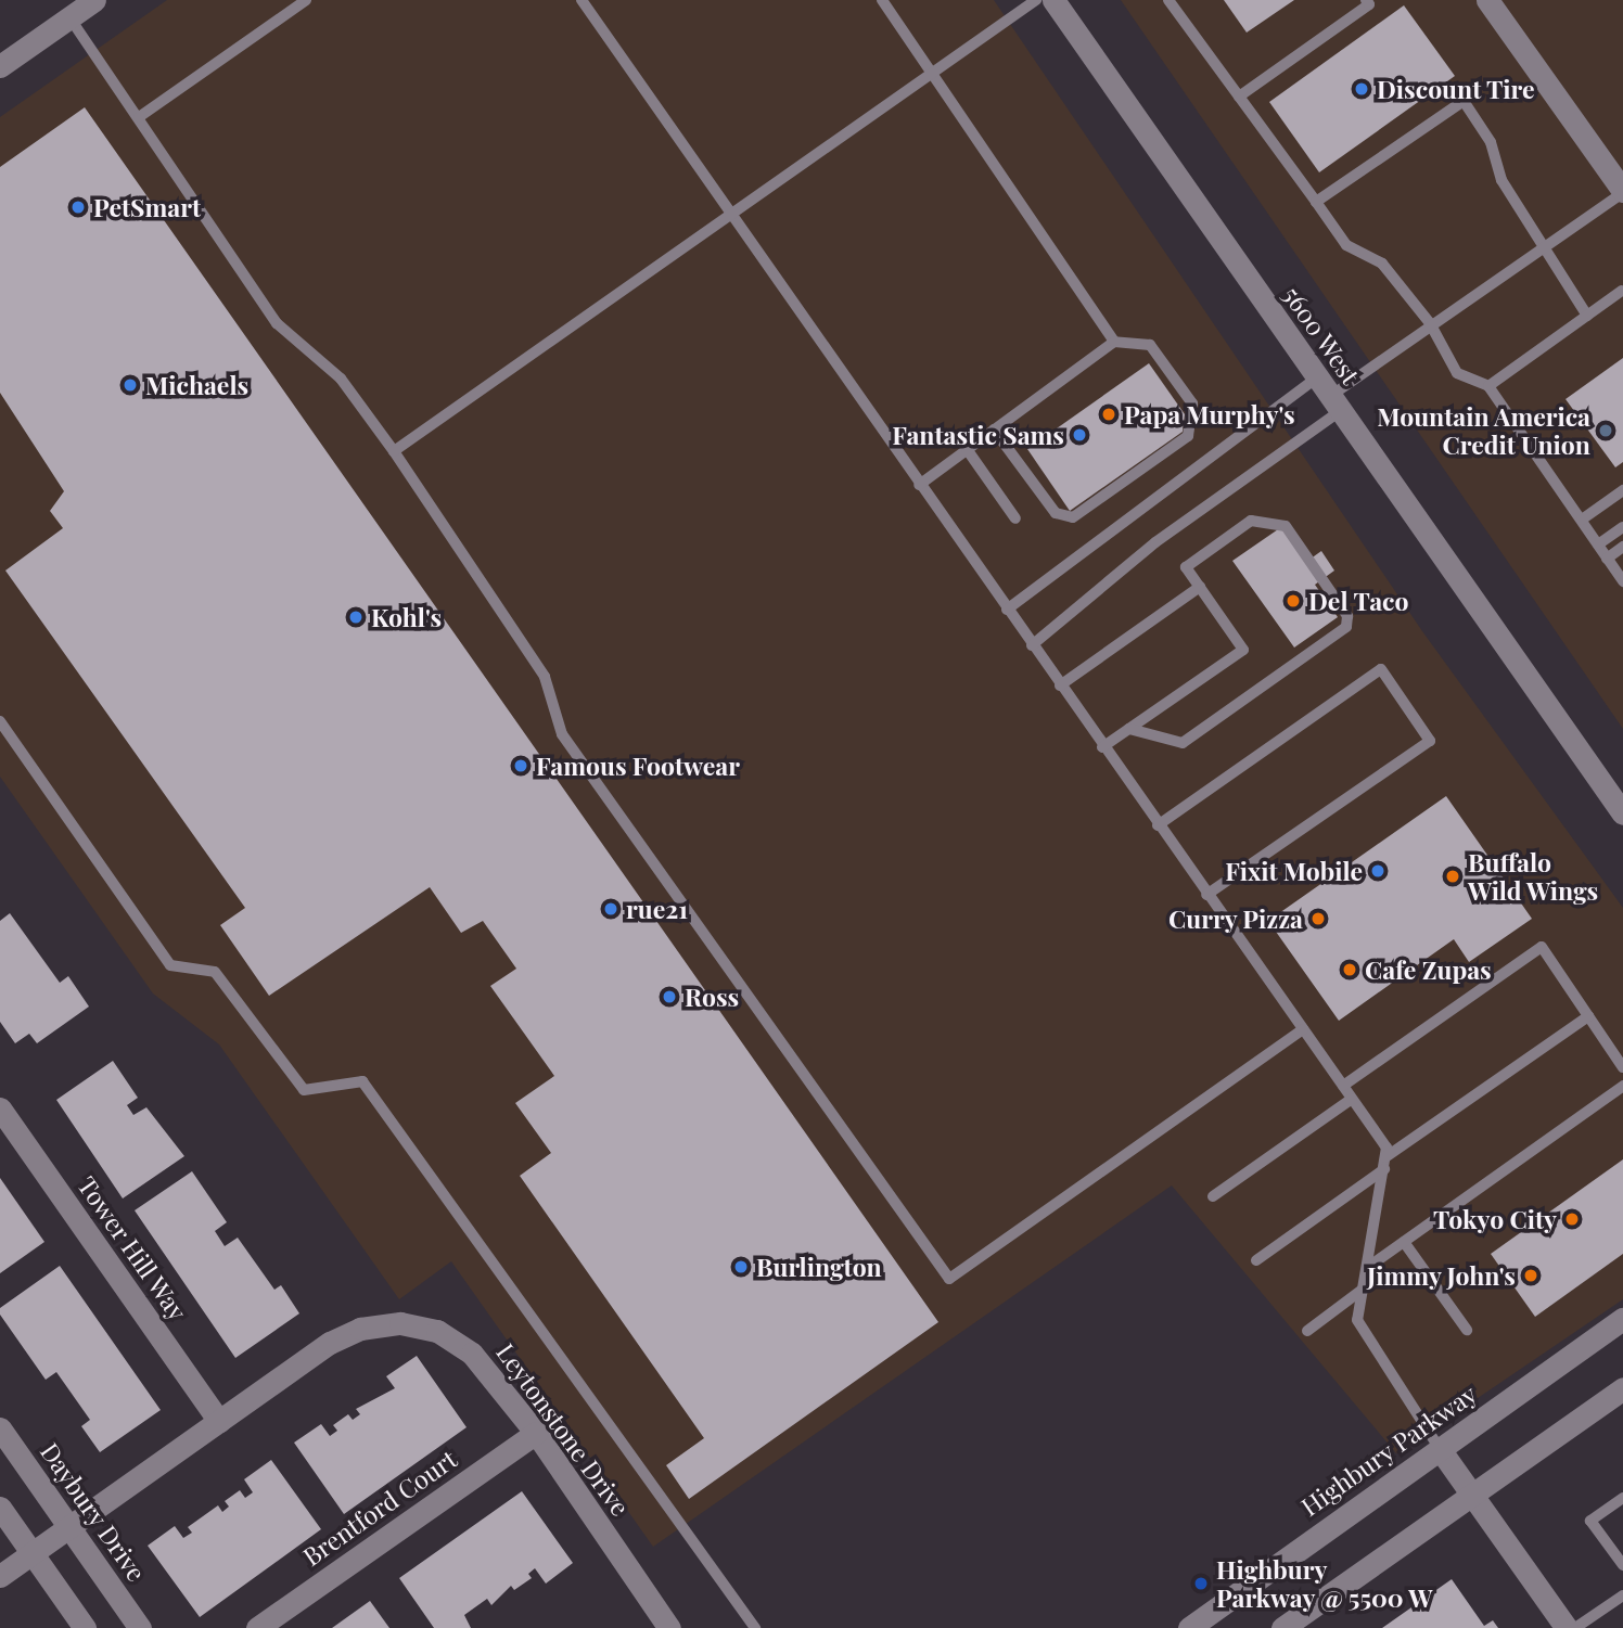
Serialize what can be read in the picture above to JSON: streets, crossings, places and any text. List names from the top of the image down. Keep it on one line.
{"streets":{"street":["5600 West","Tower Hill Way","Leytonstone Drive","Highbury Parkway","Brentford Court","Daybury Drive"]},"crossings":[["Tower Hill Way","Leytonstone Drive"],["Leytonstone Drive","Brentford Court"],["Leytonstone Drive","Daybury Drive"]],"places":["Discount Tire","PetSmart","Michaels","Papa Murphy's","Mountain America Credit Union","Fantastic Sams","Del Taco","Kohl's","Famous Footwear","Fixit Mobile","Buffalo Wild Wings","rue21","Curry Pizza","Cafe Zupas","Ross","Tokyo City","Burlington","Jimmy John's","Highbury Parkway @ 5500 W"]}
